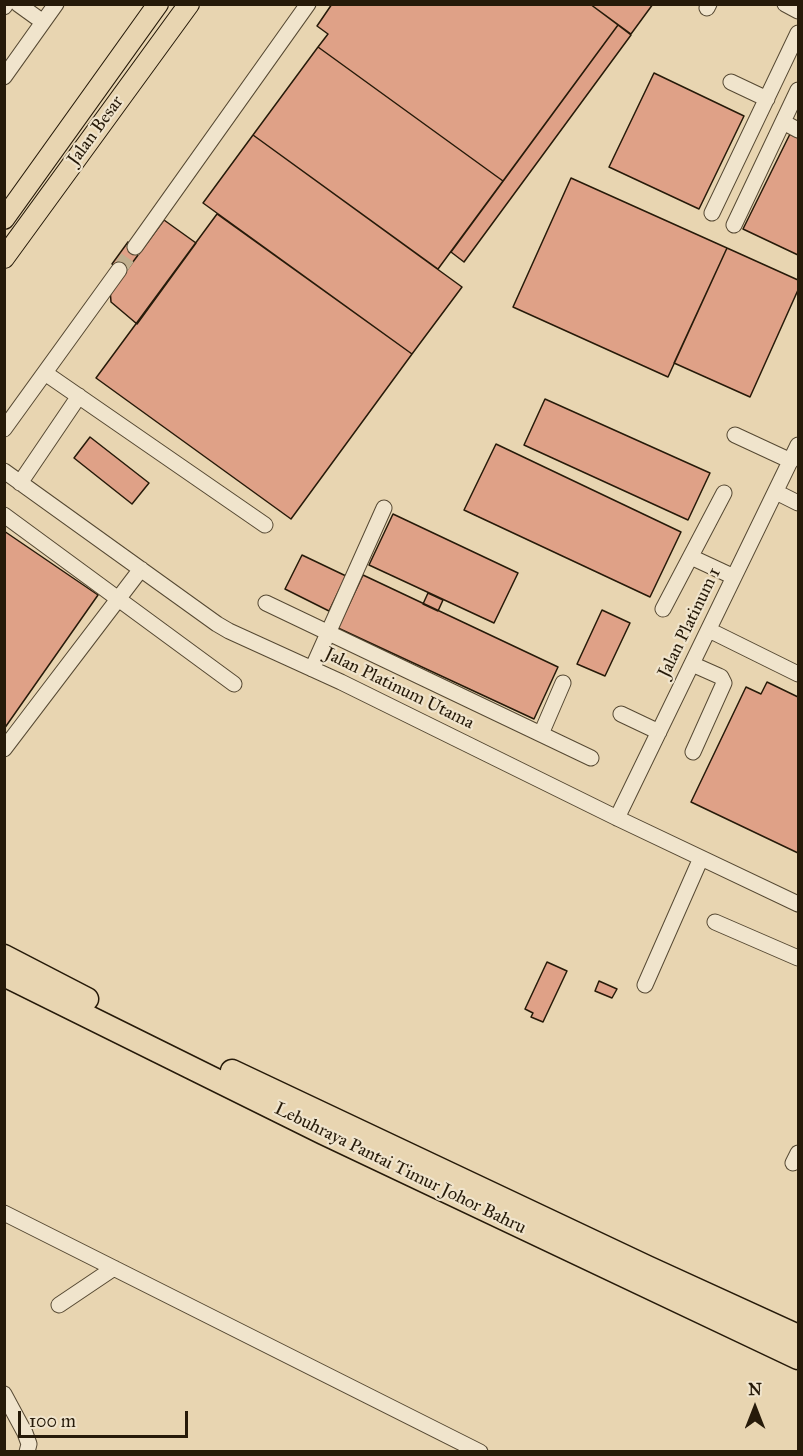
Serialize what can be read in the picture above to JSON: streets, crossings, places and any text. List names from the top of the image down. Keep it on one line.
{"streets":{"highway":["Lebuhraya Pantai Timur Johor Bahru"],"main road":["Jalan Besar"],"street":["Jalan Platinum 1","Jalan Platinum Utama"]},"crossings":[["Jalan Platinum 1","Jalan Platinum Utama"]],"scale_bar":"100 m","north":"top"}
